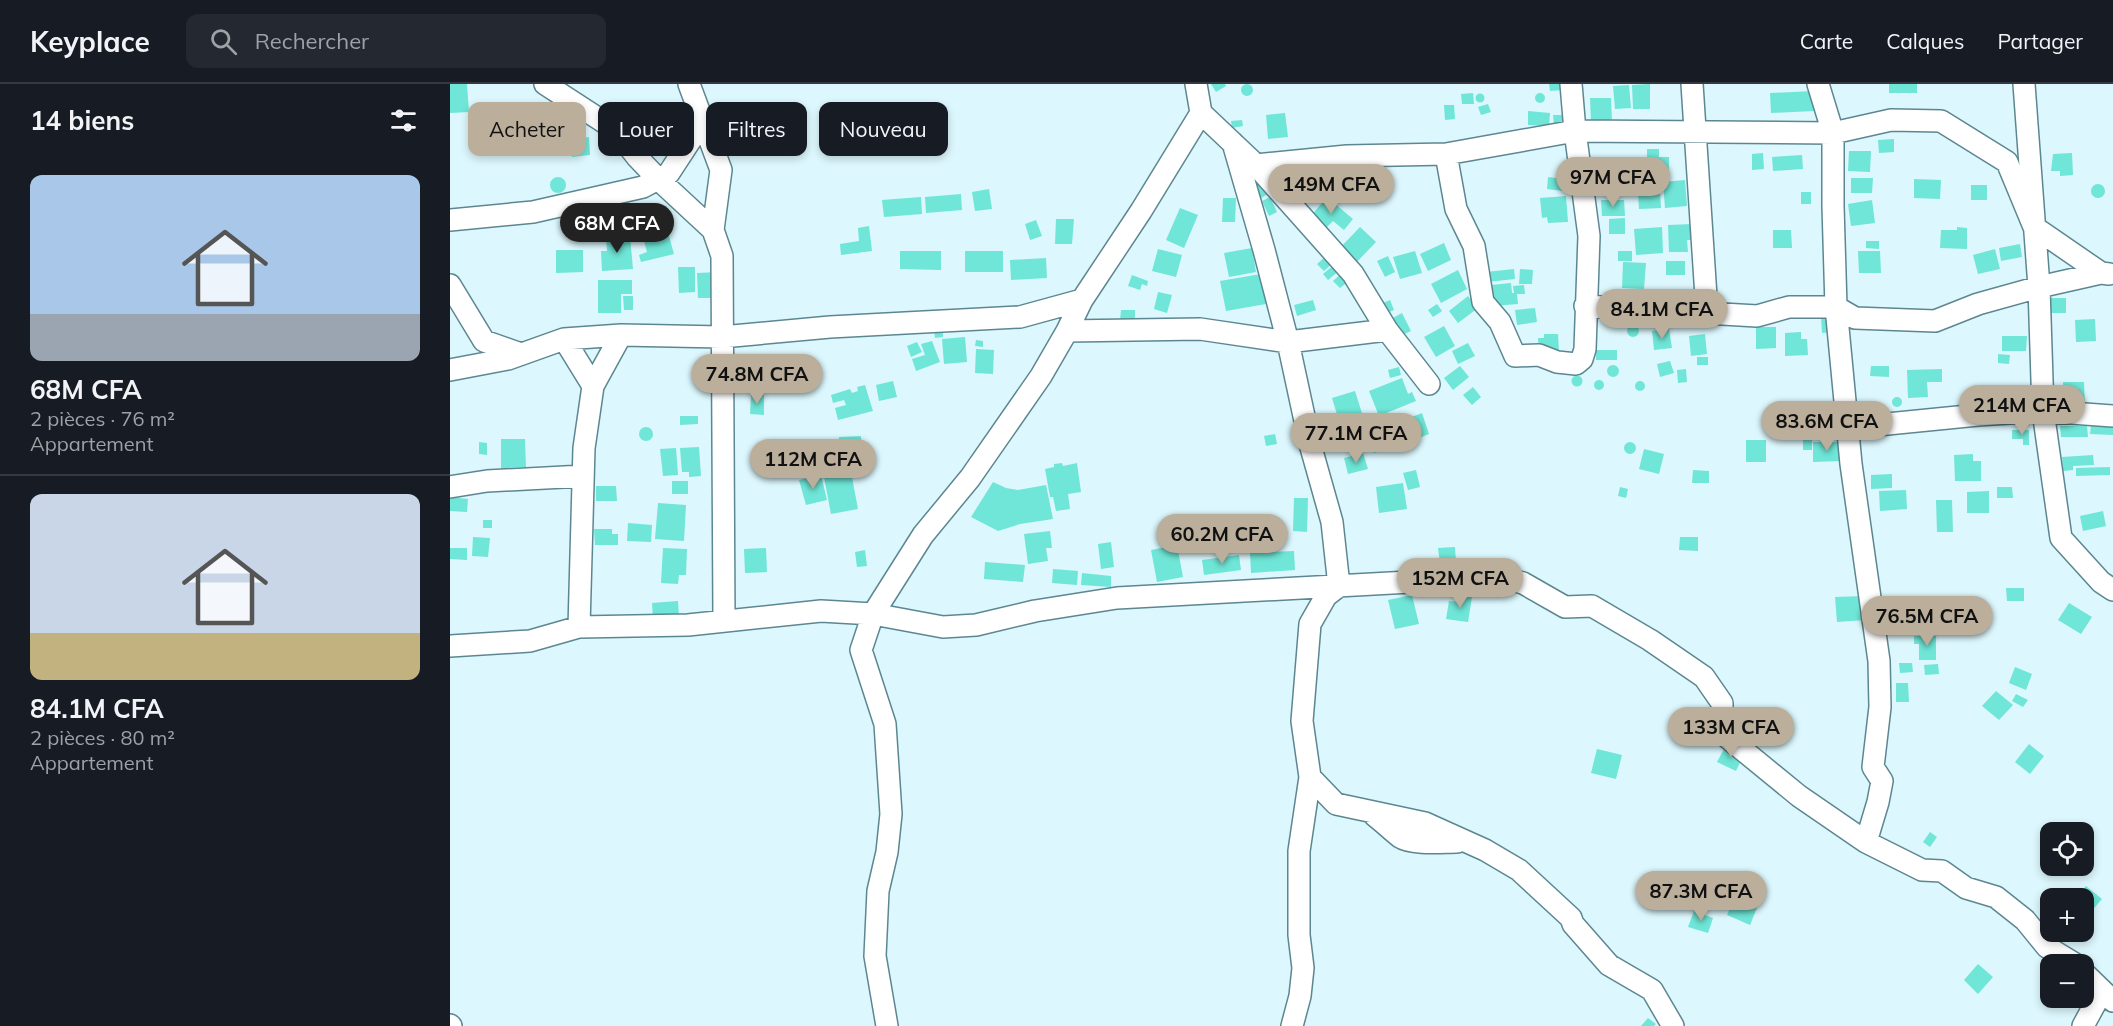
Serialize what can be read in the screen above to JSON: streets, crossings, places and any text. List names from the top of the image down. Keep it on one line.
{"page":{"header":"Keyplace","search":"Rechercher","nav":["Carte","Calques","Partager"],"heading":"14 biens","chip":["Acheter","Louer","Filtres","Nouveau"],"list":[{"name":"68M CFA","note":"2 pièces · 76 m² · Appartement"},{"name":"84.1M CFA","note":"2 pièces · 80 m² · Appartement"}],"price":["97M CFA","149M CFA","68M CFA","84.1M CFA","74.8M CFA","214M CFA","83.6M CFA","77.1M CFA","112M CFA","60.2M CFA","152M CFA","76.5M CFA","133M CFA","87.3M CFA"],"map_buttons":["+","−"]}}
